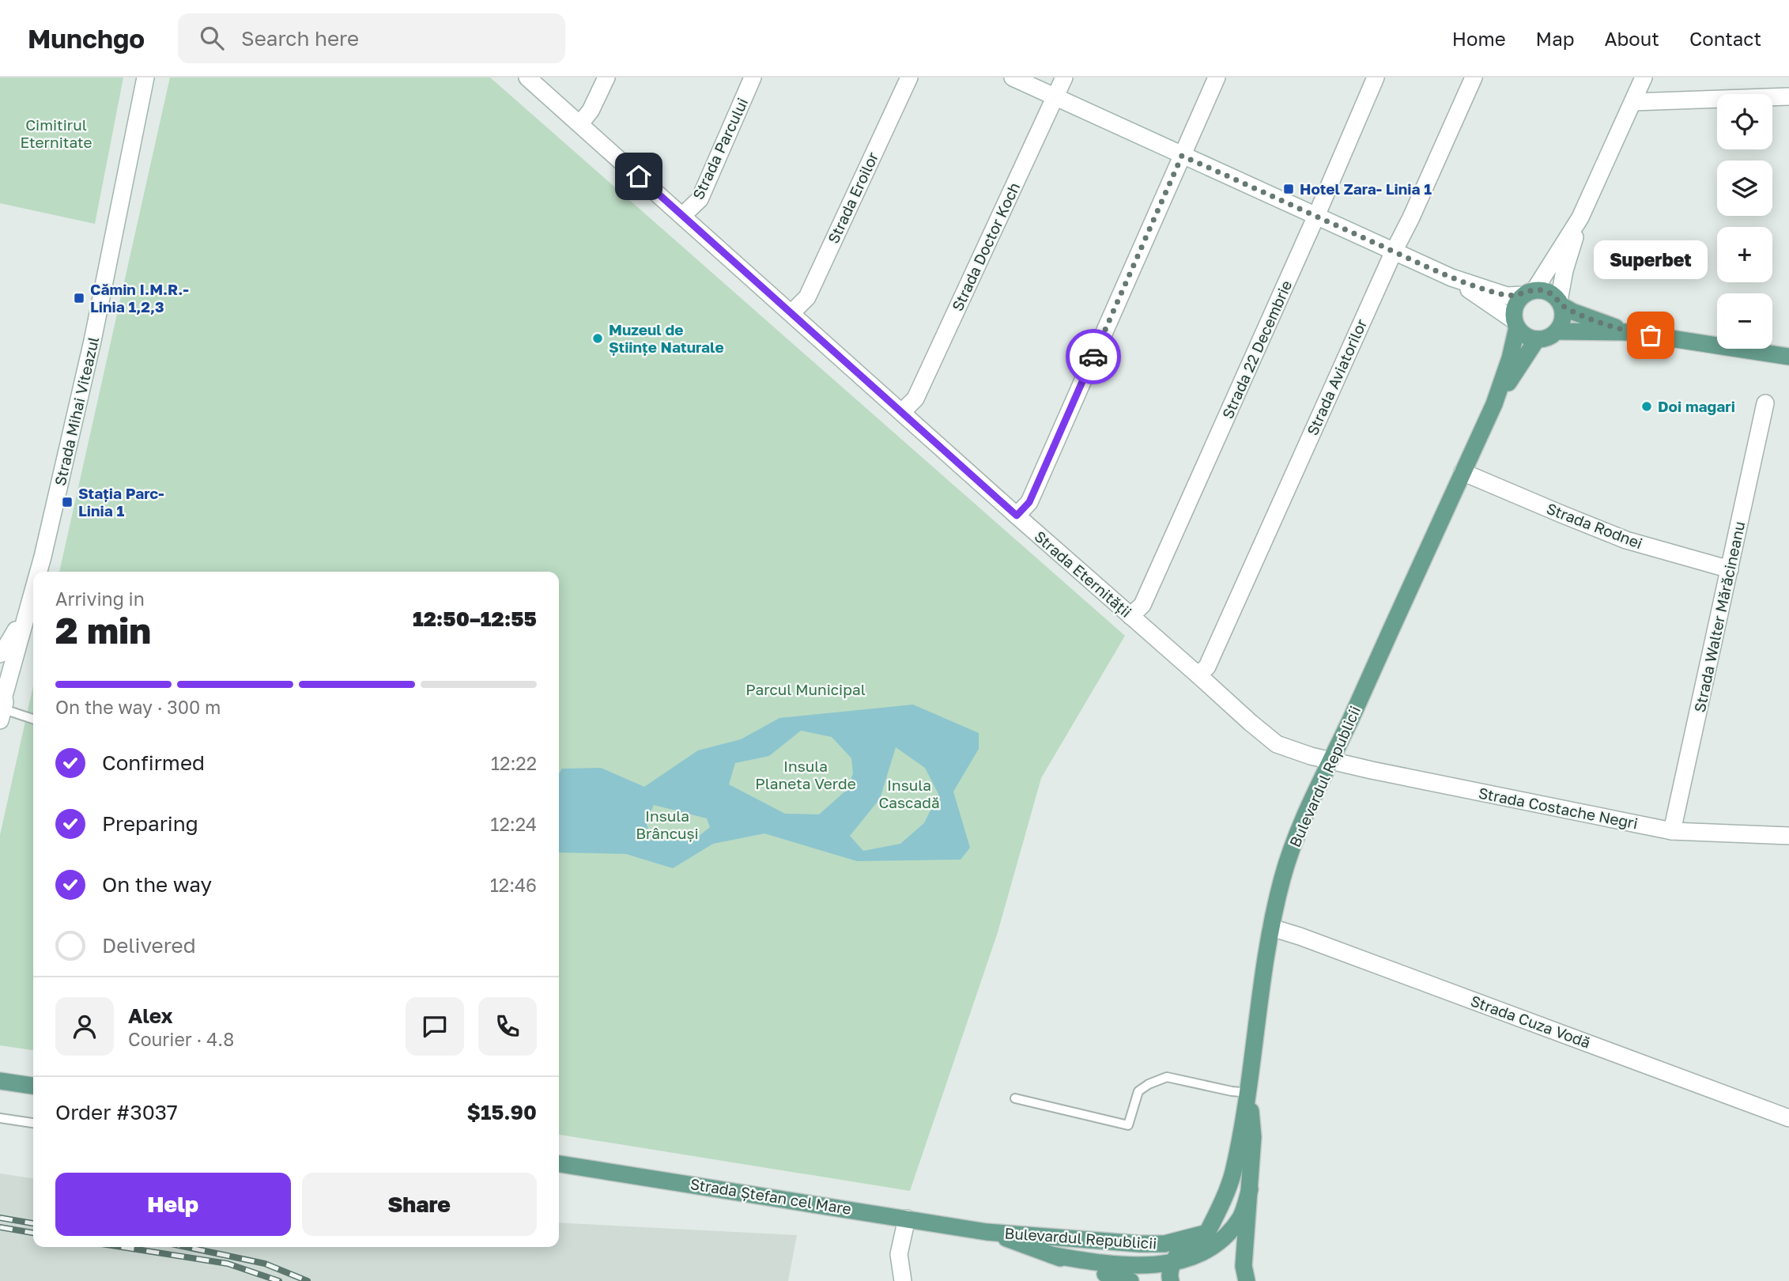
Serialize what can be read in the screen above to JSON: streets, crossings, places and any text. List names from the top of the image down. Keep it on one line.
{"streets":{"main road":["Bulevardul Republicii","Strada Ștefan cel Mare"],"street":["Strada Parcului","Strada Eroilor","Strada Doctor Koch","Strada 22 Decembrie","Strada Aviatorilor","Strada Mihai Viteazul","Strada Rodnei","Strada Eternității","Strada Walter Mărăcineanu","Strada Costache Negri","Strada Cuza Vodă"]},"crossings":[["Strada Parcului","Strada Eternității"],["Strada Eroilor","Strada Eternității"],["Strada Doctor Koch","Strada Eternității"],["Strada 22 Decembrie","Strada Eternității"],["Strada Aviatorilor","Strada Eternității"],["Strada Rodnei","Strada Walter Mărăcineanu"],["Strada Rodnei","Bulevardul Republicii"],["Strada Eternității","Bulevardul Republicii"],["Strada Eternității","Strada Costache Negri"],["Strada Walter Mărăcineanu","Strada Costache Negri"],["Bulevardul Republicii","Strada Costache Negri"],["Bulevardul Republicii","Strada Cuza Vodă"],["Bulevardul Republicii","Strada Ștefan cel Mare"]],"parks":["Cimitirul Eternitate","Parcul Municipal","Insula Planeta Verde","Insula Cascadă","Insula Brâncuși"],"places":{"transit":["Hotel Zara- Linia 1","Cămin I.M.R.- Linia 1,2,3","Stația Parc- Linia 1"],"other":["Superbet","Muzeul de Științe Naturale","Doi magari"]},"page":{"header":"Munchgo","search":"Search here","nav":["Home","Map","About","Contact"],"map_buttons":["+","−"],"bubble":"Superbet","heading":["2 min","Arriving in","12:50–12:55"],"panel":["Alex","Courier · 4.8","Order #3037","$15.90"],"bar":"On the way · 300 m","list":[["Confirmed","12:22"],["Preparing","12:24"],["On the way","12:46"],"Delivered"],"buttons":["Help","Share"]}}
